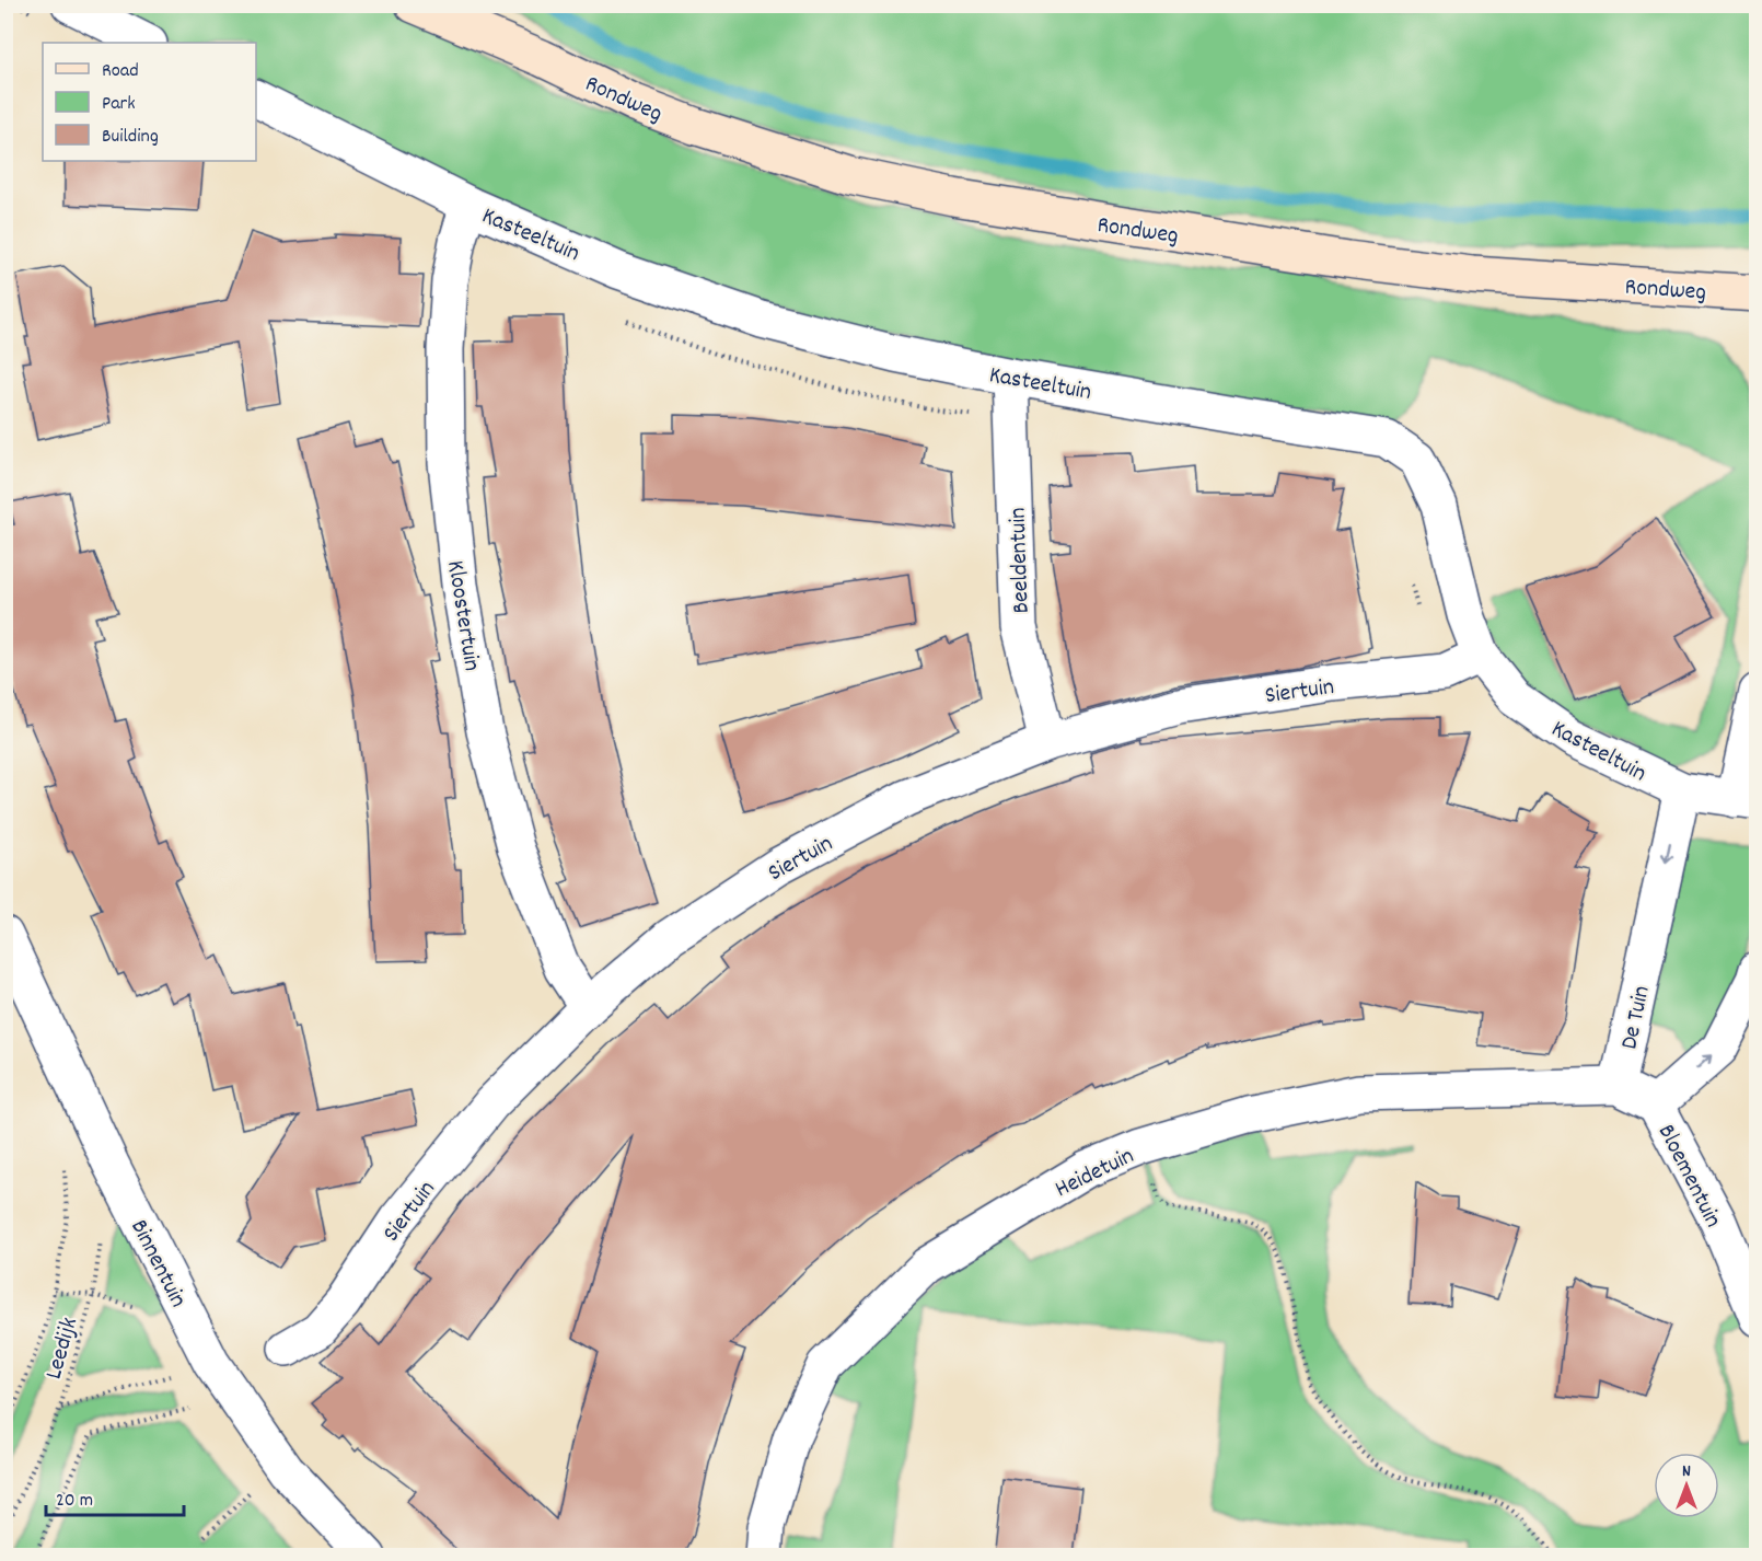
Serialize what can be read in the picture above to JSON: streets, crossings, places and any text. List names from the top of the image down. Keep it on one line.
{"streets":{"main road":["Rondweg"],"street":["Kasteeltuin","Beeldentuin","Kloostertuin","Siertuin","De Tuin","Heidetuin","Bloementuin","Binnentuin"],"path":["Leedijk"]},"crossings":[["Kasteeltuin","Beeldentuin"],["Kasteeltuin","Kloostertuin"],["Kasteeltuin","Siertuin"],["Kasteeltuin","De Tuin"],["Beeldentuin","Siertuin"],["Kloostertuin","Siertuin"],["De Tuin","Heidetuin"]],"one_way":["De Tuin"],"legend":["Road","Park","Building"],"scale_bar":"20 m","north":"top"}
